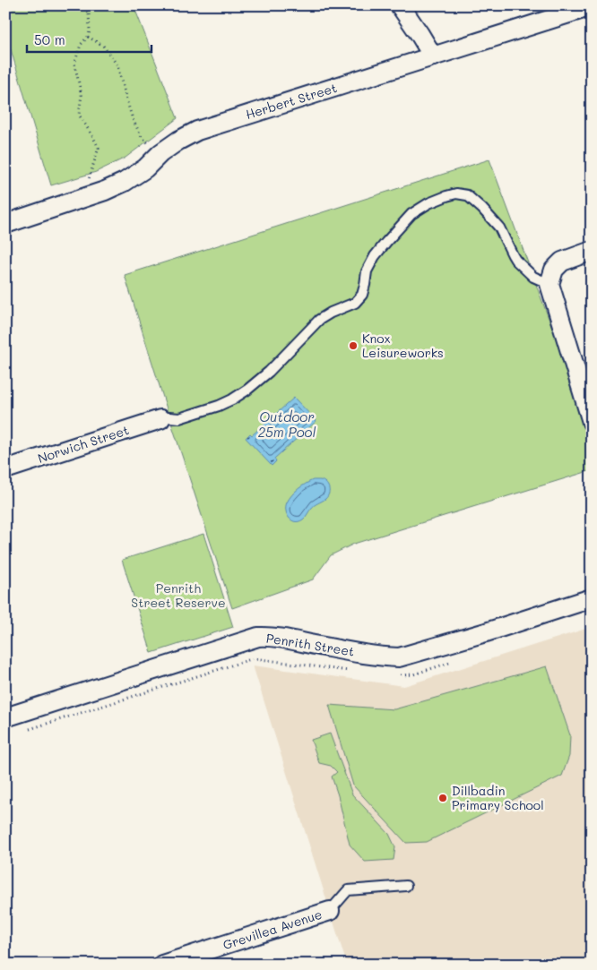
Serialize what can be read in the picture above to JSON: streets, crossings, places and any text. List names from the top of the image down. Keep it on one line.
{"streets":{"street":["Herbert Street","Norwich Street","Penrith Street","Grevillea Avenue"]},"water":["Outdoor 25m Pool"],"parks":["Penrith Street Reserve"],"places":["Knox Leisureworks","Dillbadin Primary School"],"scale_bar":"50 m"}
